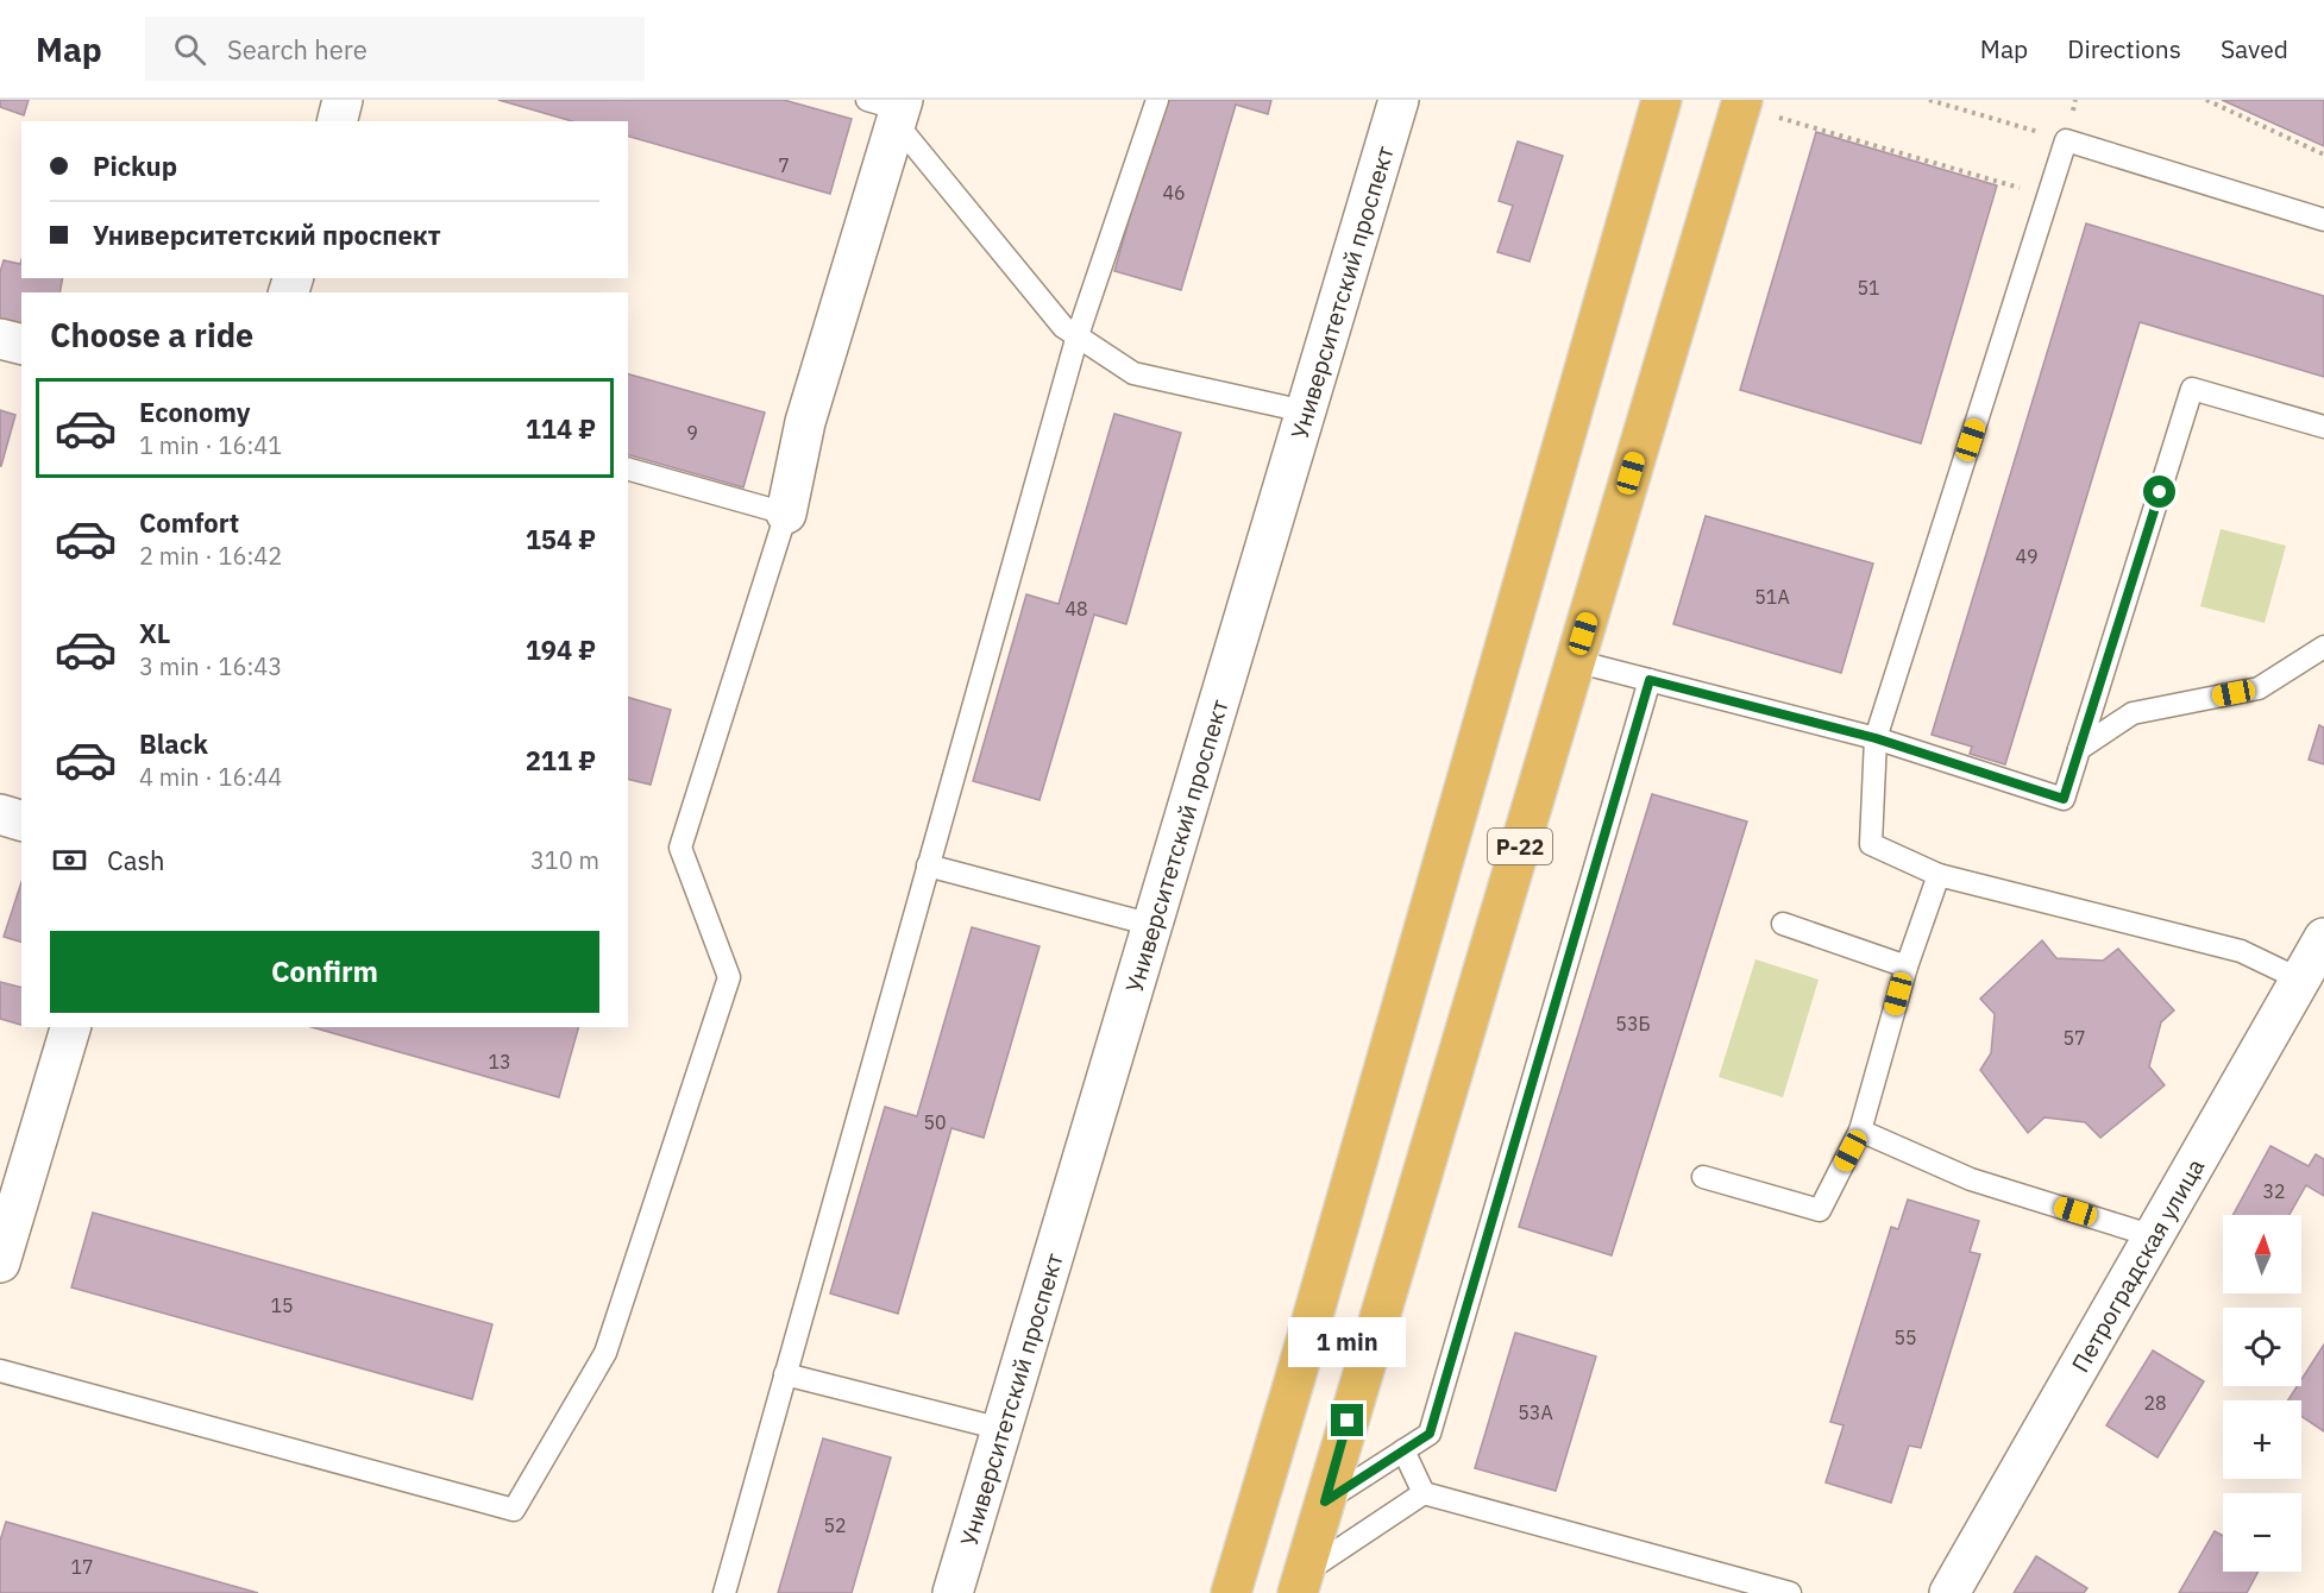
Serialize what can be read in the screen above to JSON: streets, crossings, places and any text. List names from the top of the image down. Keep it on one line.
{"streets":{"highway":["Р-22"],"street":["Университетский проспект","Петроградская улица"]},"house_numbers":["7","46","51","9","49","51А","48","53Б","57","13","50","32","15","55","28","53А","52","17"],"north":"top","page":{"header":"Map","search":"Search here","nav":["Map","Directions","Saved"],"banner":["Pickup","Университетский проспект"],"heading":"Choose a ride","list":[{"name":"Economy","note":"1 min · 16:41","value":"114 ₽"},{"name":"Comfort","note":"2 min · 16:42","value":"154 ₽"},{"name":"XL","note":"3 min · 16:43","value":"194 ₽"},{"name":"Black","note":"4 min · 16:44","value":"211 ₽"}],"pay":["Cash","310 m"],"buttons":"Confirm","map_buttons":["+","−"],"bubble":"1 min"}}
